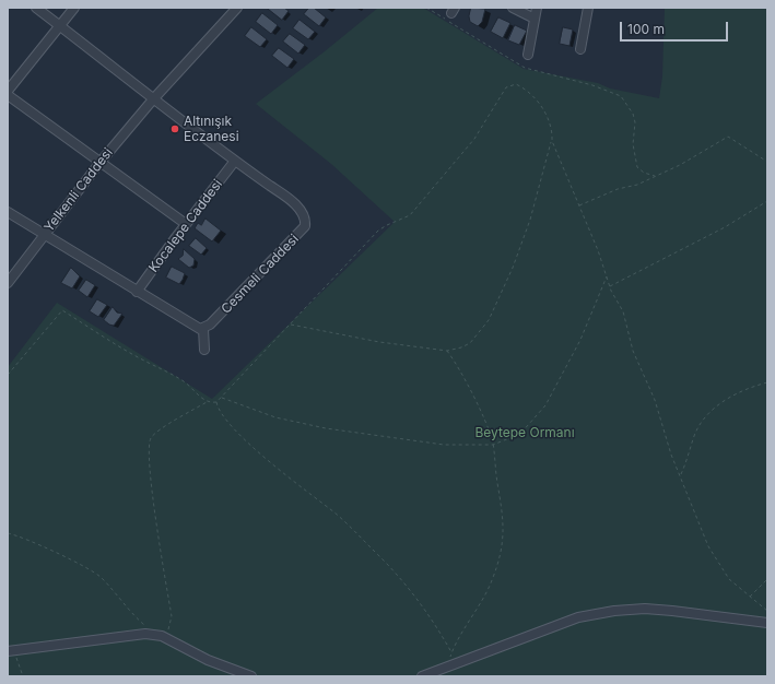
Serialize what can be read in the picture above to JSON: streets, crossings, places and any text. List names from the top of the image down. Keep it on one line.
{"streets":{"street":["Yelkenli Caddesi","Kocalepe Caddesi","Cesmeli Caddesi"]},"crossings":[["Yelkenli Caddesi","Cesmeli Caddesi"],["Kocalepe Caddesi","Cesmeli Caddesi"]],"parks":["Beytepe Ormanı"],"places":["Altınışık Eczanesi"],"scale_bar":"100 m"}
